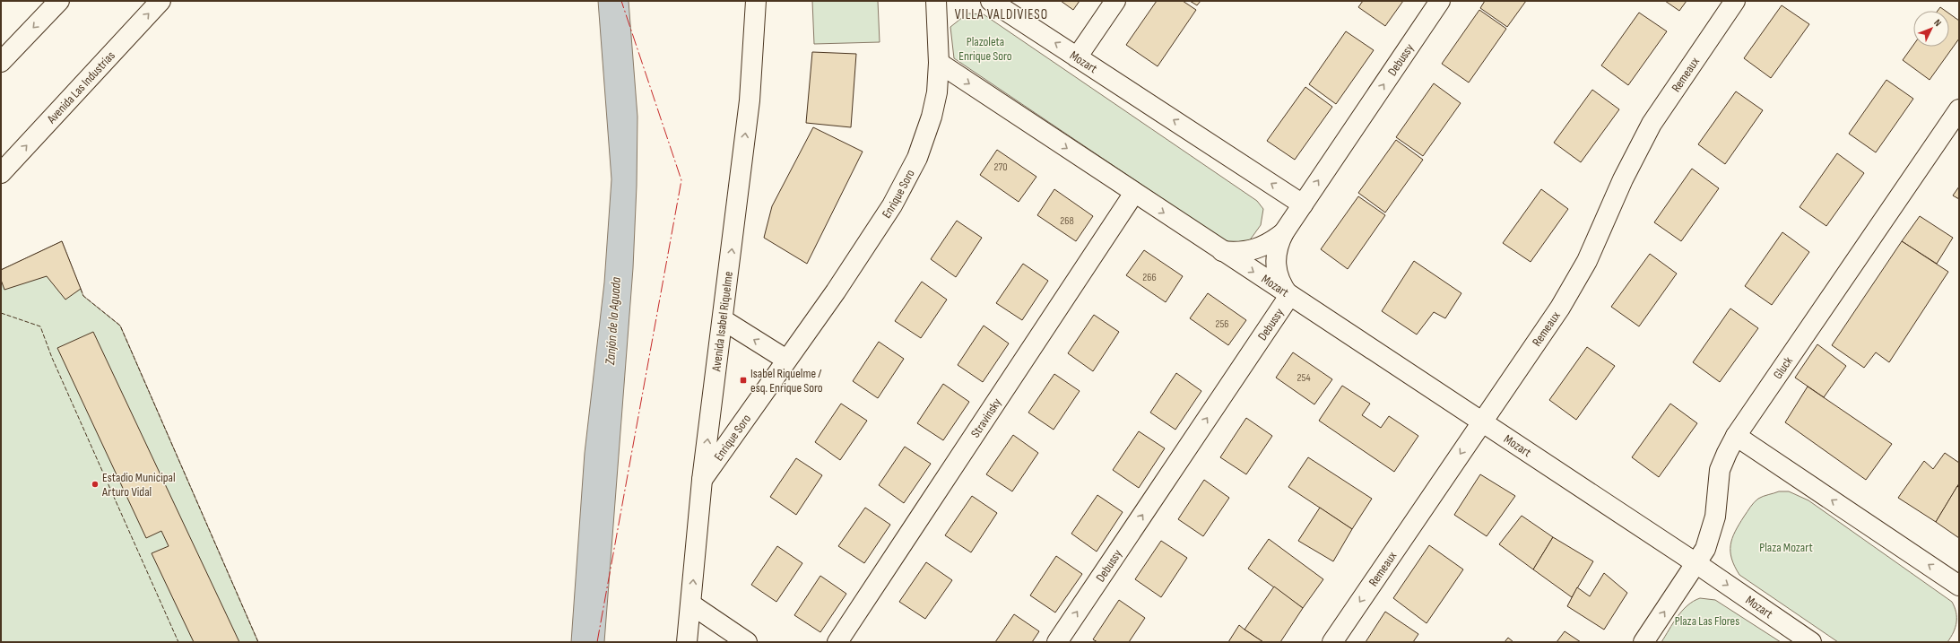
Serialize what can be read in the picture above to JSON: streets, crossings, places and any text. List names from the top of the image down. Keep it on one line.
{"streets":{"street":["Debussy","Mozart","Remeaux","Avenida Las Industrias","Enrique Soro","Avenida Isabel Riquelme","Gluck","Stravinsky"]},"crossings":[["Debussy","Mozart"],["Mozart","Remeaux"],["Mozart","Enrique Soro"],["Mozart","Gluck"],["Mozart","Stravinsky"],["Enrique Soro","Avenida Isabel Riquelme"]],"one_way":["Debussy","Avenida Isabel Riquelme"],"districts":["VILLA VALDIVIESO"],"water":["Zanjón de la Aguada"],"parks":["Plazoleta Enrique Soro","Plaza Mozart","Plaza Las Flores"],"places":{"transit":["Isabel Riquelme / esq. Enrique Soro"],"other":["Estadio Municipal Arturo Vidal"]},"house_numbers":["270","268","266","256","254"],"north":"top right"}
